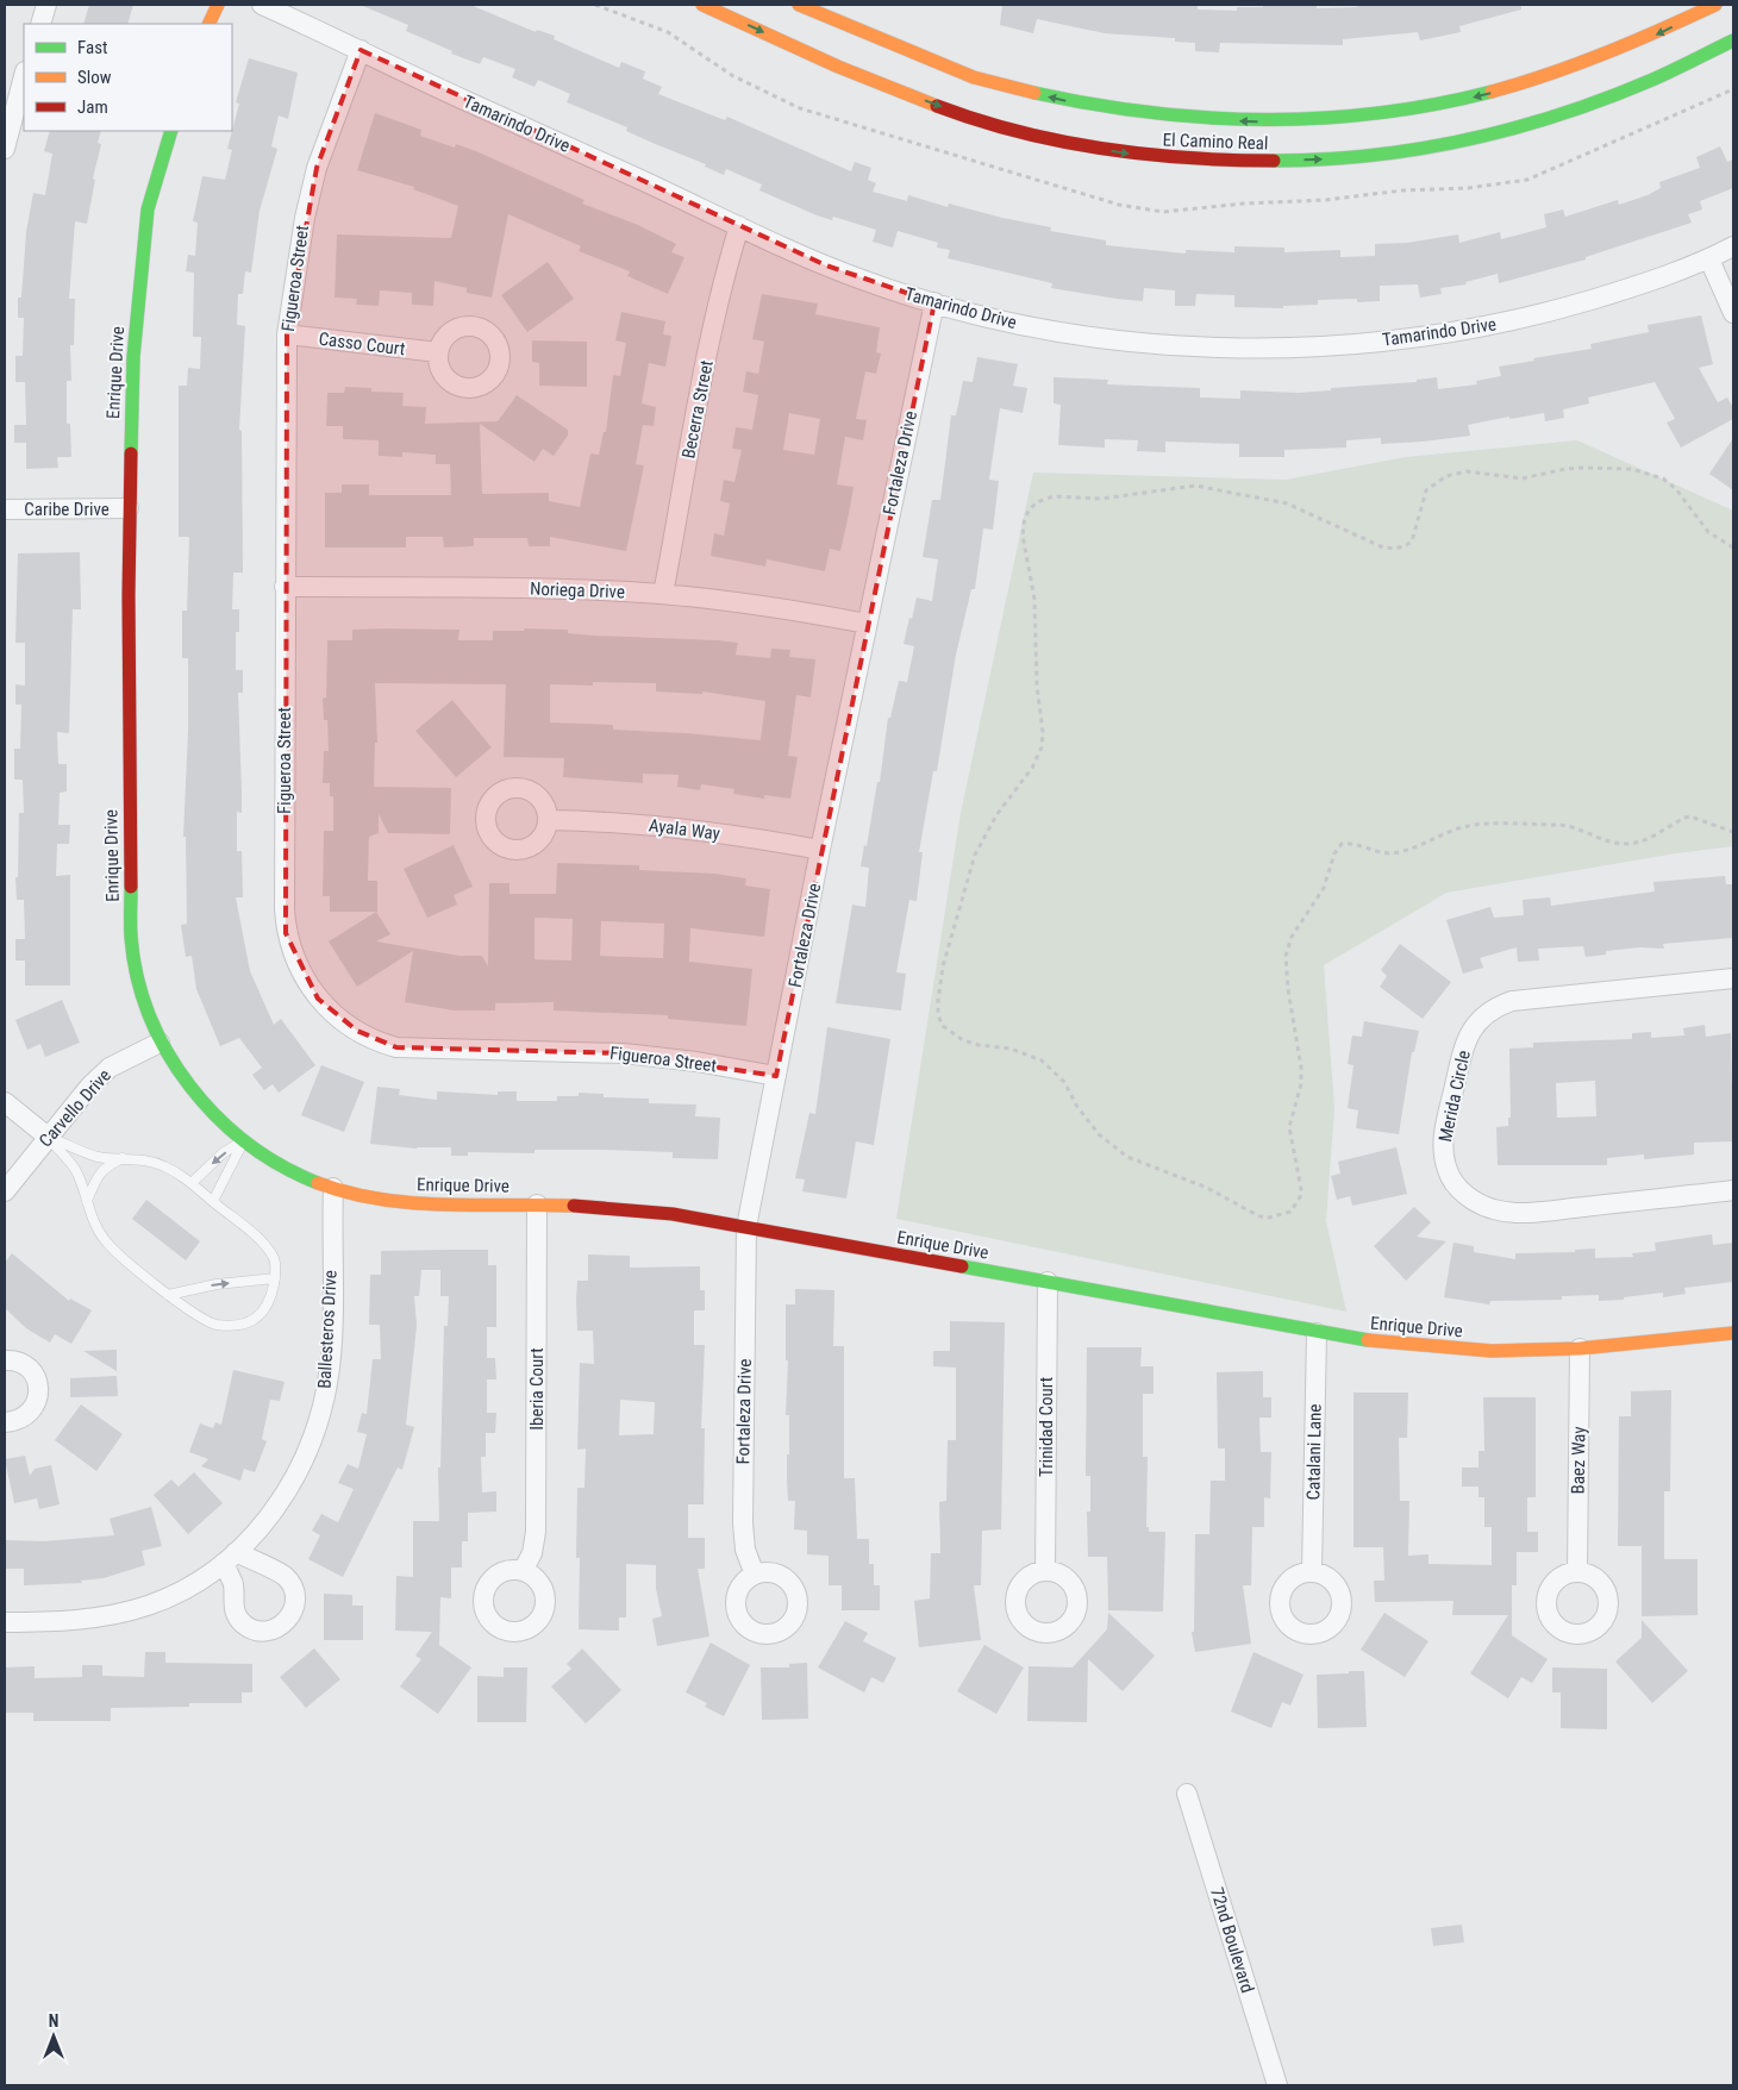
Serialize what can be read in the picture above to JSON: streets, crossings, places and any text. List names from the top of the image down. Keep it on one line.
{"streets":{"street":["Tamarindo Drive","El Camino Real","Figueroa Street","Casso Court","Enrique Drive","Becerra Street","Fortaleza Drive","Caribe Drive","Noriega Drive","Ayala Way","Merida Circle","Carvello Drive","Ballesteros Drive","Iberia Court","Trinidad Court","Catalani Lane","Baez Way","72nd Boulevard"]},"crossings":[["Tamarindo Drive","Figueroa Street"],["Tamarindo Drive","Becerra Street"],["Tamarindo Drive","Fortaleza Drive"],["Figueroa Street","Casso Court"],["Figueroa Street","Fortaleza Drive"],["Figueroa Street","Noriega Drive"],["Enrique Drive","Fortaleza Drive"],["Enrique Drive","Caribe Drive"],["Enrique Drive","Carvello Drive"],["Enrique Drive","Ballesteros Drive"],["Enrique Drive","Iberia Court"],["Enrique Drive","Trinidad Court"],["Enrique Drive","Catalani Lane"],["Enrique Drive","Baez Way"],["Becerra Street","Noriega Drive"],["Fortaleza Drive","Noriega Drive"],["Fortaleza Drive","Ayala Way"]],"legend":["Fast","Slow","Jam"],"north":"top"}
